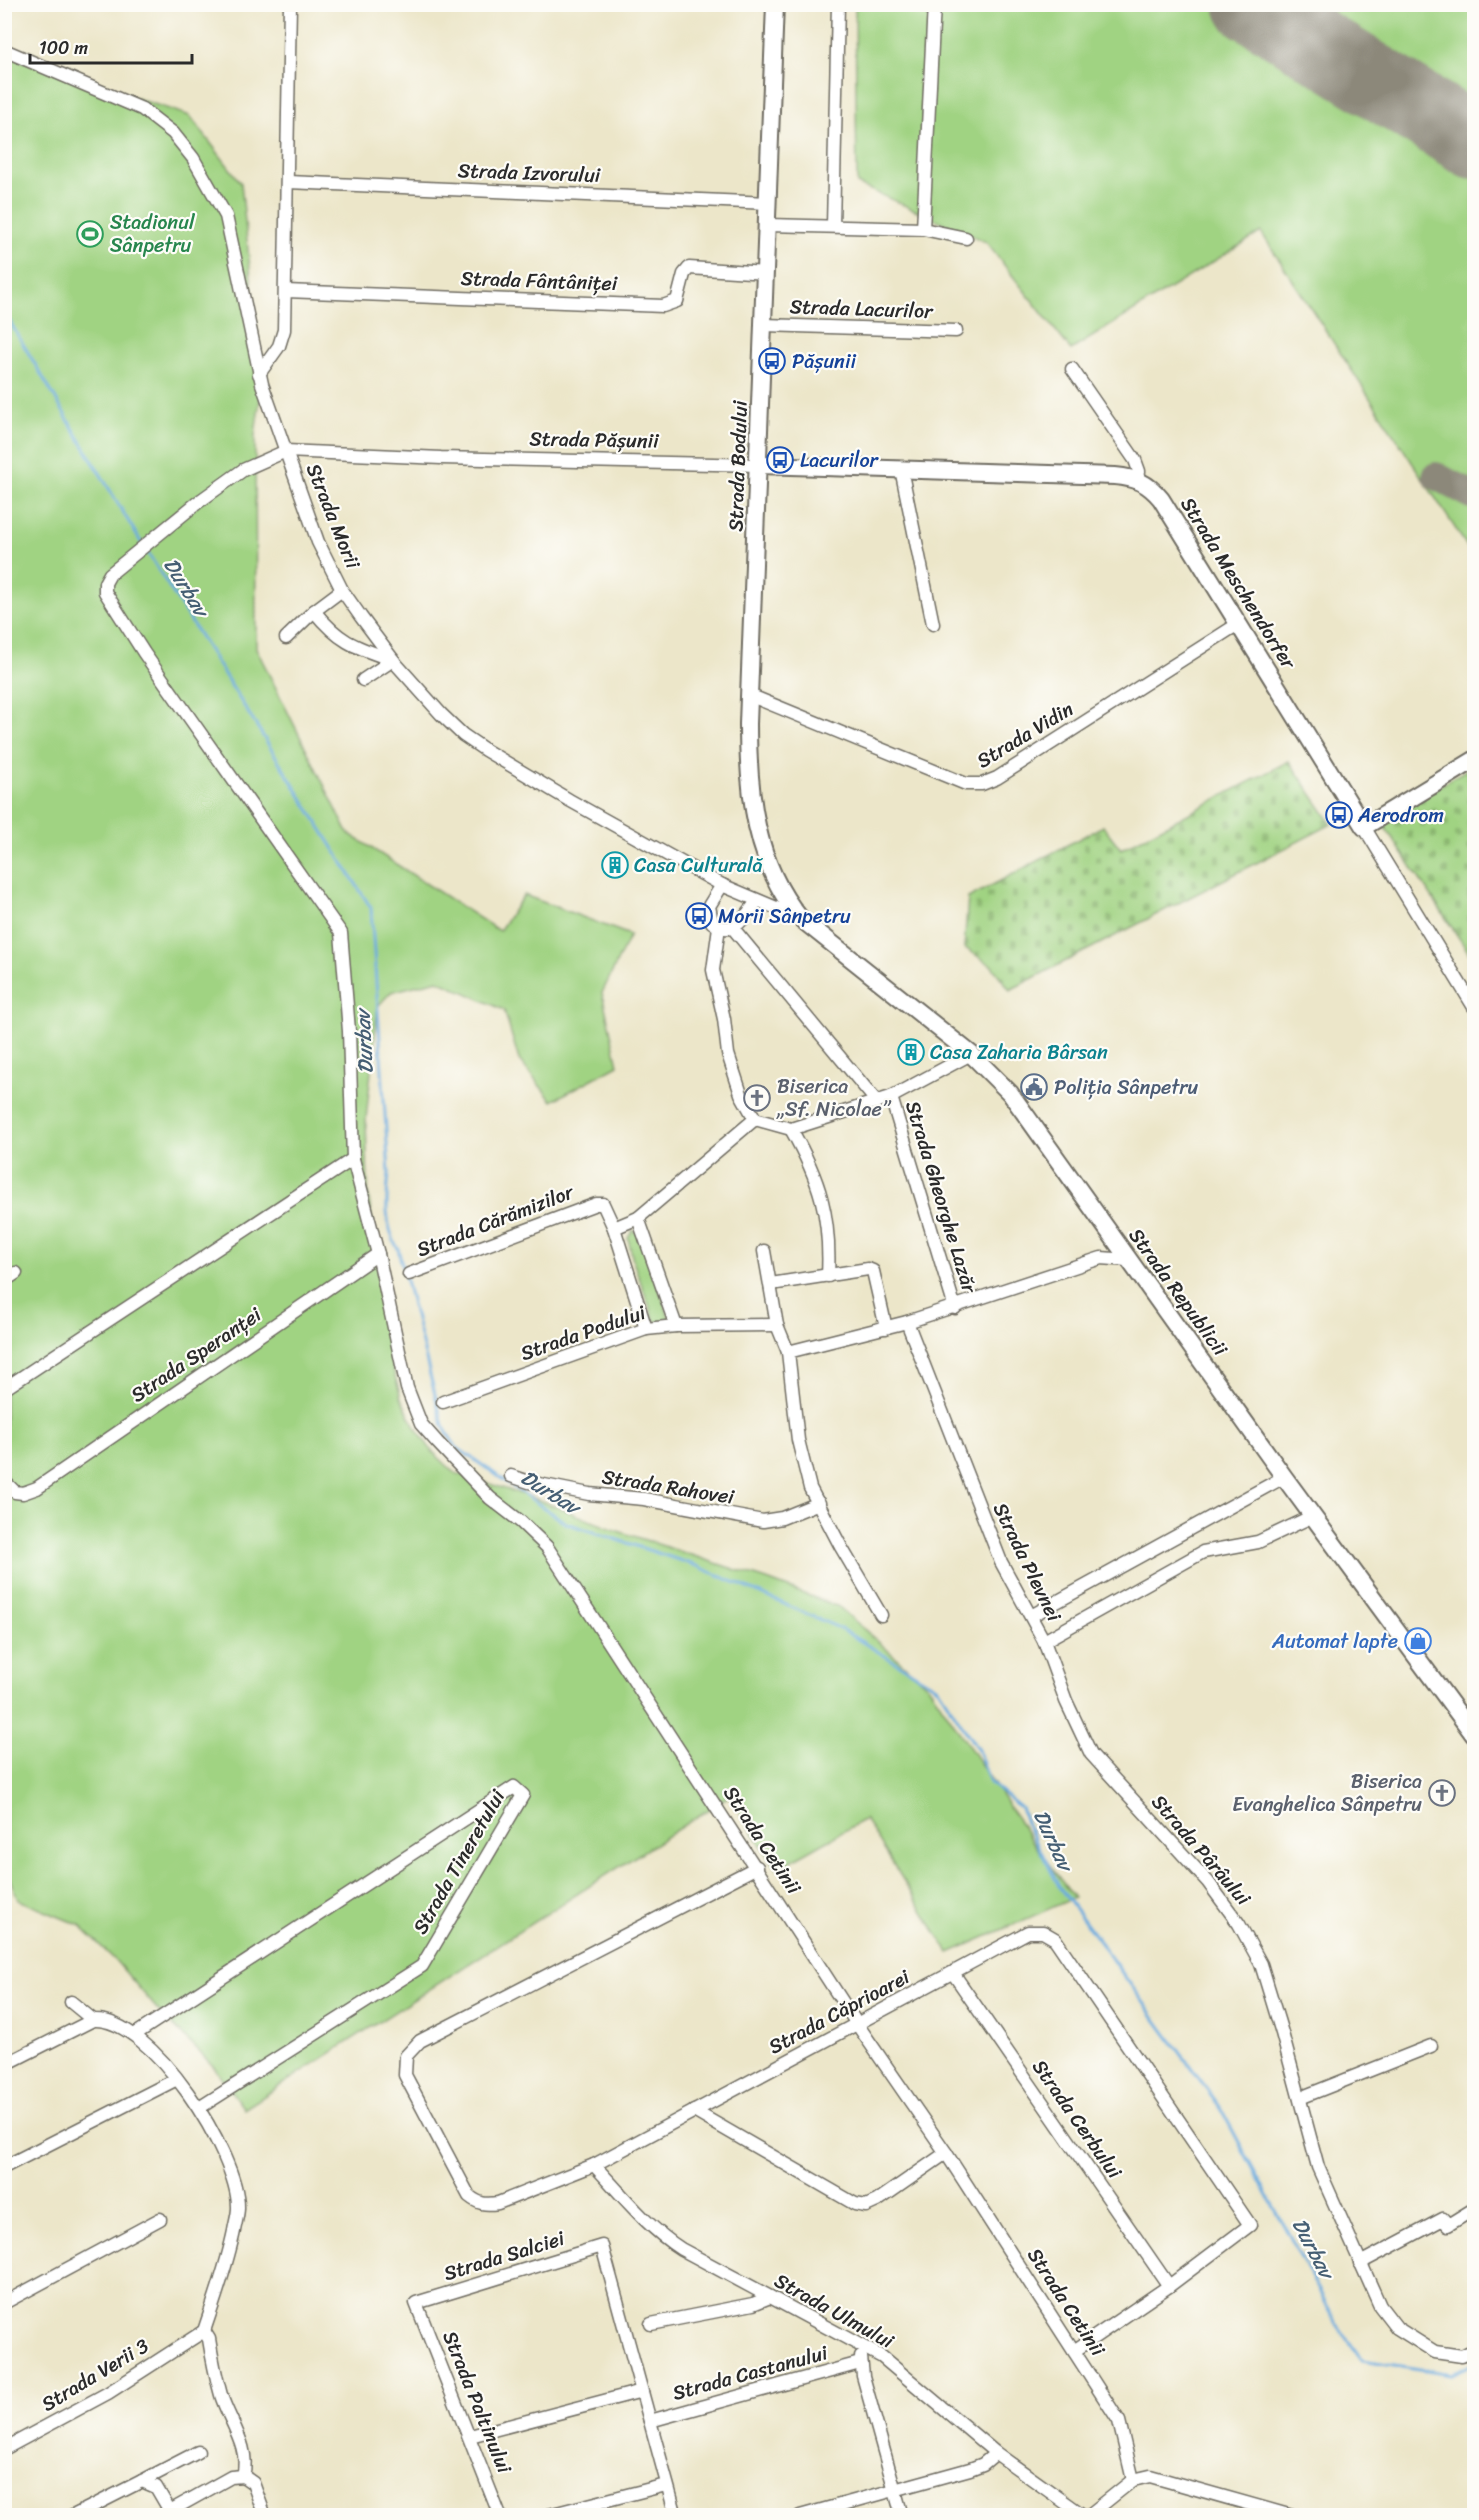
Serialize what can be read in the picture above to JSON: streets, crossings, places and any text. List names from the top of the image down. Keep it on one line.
{"streets":{"main road":["Strada Pășunii","Strada Bodului","Strada Meschendorfer","Strada Republicii"],"street":["Strada Izvorului","Strada Fântâniței","Strada Lacurilor","Strada Morii","Strada Vidin","Strada Gheorghe Lazăr","Strada Cărămizilor","Strada Podului","Strada Speranței","Strada Rahovei","Strada Plevnei","Strada Cetinii","Strada Pârâului","Strada Tineretului","Strada Căprioarei","Strada Cerbului","Strada Salciei","Strada Ulmului","Strada Castanului","Strada Verii 3","Strada Paltinului"]},"crossings":[["Strada Izvorului","Strada Bodului"],["Strada Fântâniței","Strada Bodului"],["Strada Lacurilor","Strada Bodului"],["Strada Pășunii","Strada Bodului"],["Strada Pășunii","Strada Morii"],["Strada Pășunii","Strada Meschendorfer"],["Strada Pășunii","Strada Cetinii"],["Strada Bodului","Strada Morii"],["Strada Bodului","Strada Vidin"],["Strada Bodului","Strada Republicii"],["Strada Morii","Strada Republicii"],["Strada Morii","Strada Cetinii"],["Strada Meschendorfer","Strada Vidin"],["Strada Republicii","Strada Plevnei"],["Strada Speranței","Strada Cetinii"],["Strada Plevnei","Strada Pârâului"],["Strada Cetinii","Strada Căprioarei"],["Strada Căprioarei","Strada Cerbului"],["Strada Căprioarei","Strada Ulmului"],["Strada Salciei","Strada Castanului"],["Strada Salciei","Strada Paltinului"]],"water":["Durbav"],"places":{"sports":["Stadionul Sânpetru"],"bus stop":["Pășunii","Lacurilor","Aerodrom","Morii Sânpetru"],"building":["Casa Culturală","Casa Zaharia Bârsan"],"public building":["Poliția Sânpetru"],"church":["Biserica „Sf. Nicolae”","Biserica Evanghelica Sânpetru"],"shop":["Automat lapte"]},"scale_bar":"100 m"}
